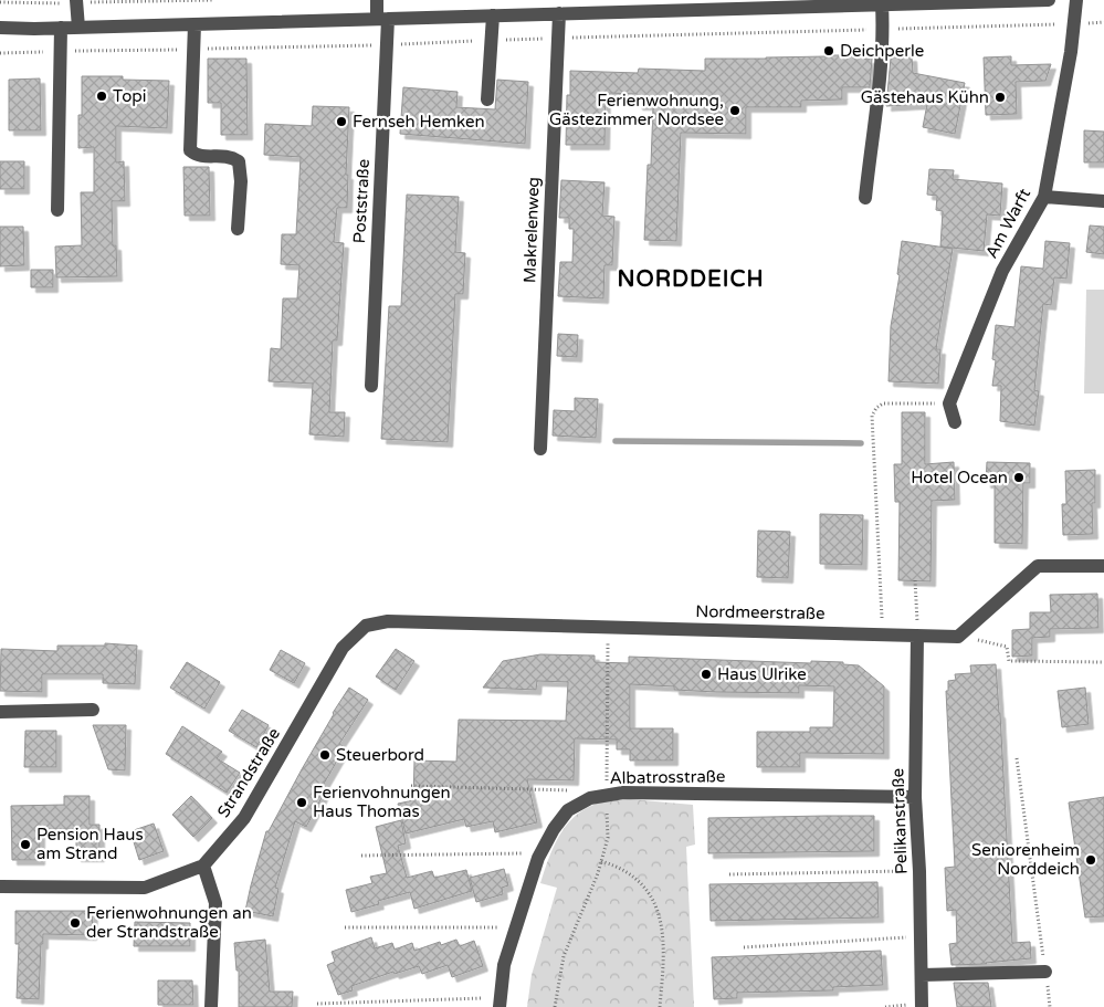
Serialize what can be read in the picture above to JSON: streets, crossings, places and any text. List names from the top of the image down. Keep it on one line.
{"streets":{"street":["Poststraße","Am Warft","Makrelenweg","Nordmeerstraße","Strandstraße","Albatrosstraße","Pelikanstraße"]},"crossings":[["Nordmeerstraße","Strandstraße"],["Nordmeerstraße","Pelikanstraße"],["Albatrosstraße","Pelikanstraße"]],"districts":["NORDDEICH"],"places":["Deichperle","Topi","Gästehaus Kühn","Ferienwohnung, Gästezimmer Nordsee","Fernseh Hemken","Hotel Ocean","Haus Ulrike","Steuerbord","Ferienvohnungen Haus Thomas","Pension Haus am Strand","Seniorenheim Norddeich","Ferienwohnungen an der Strandstraße"]}
